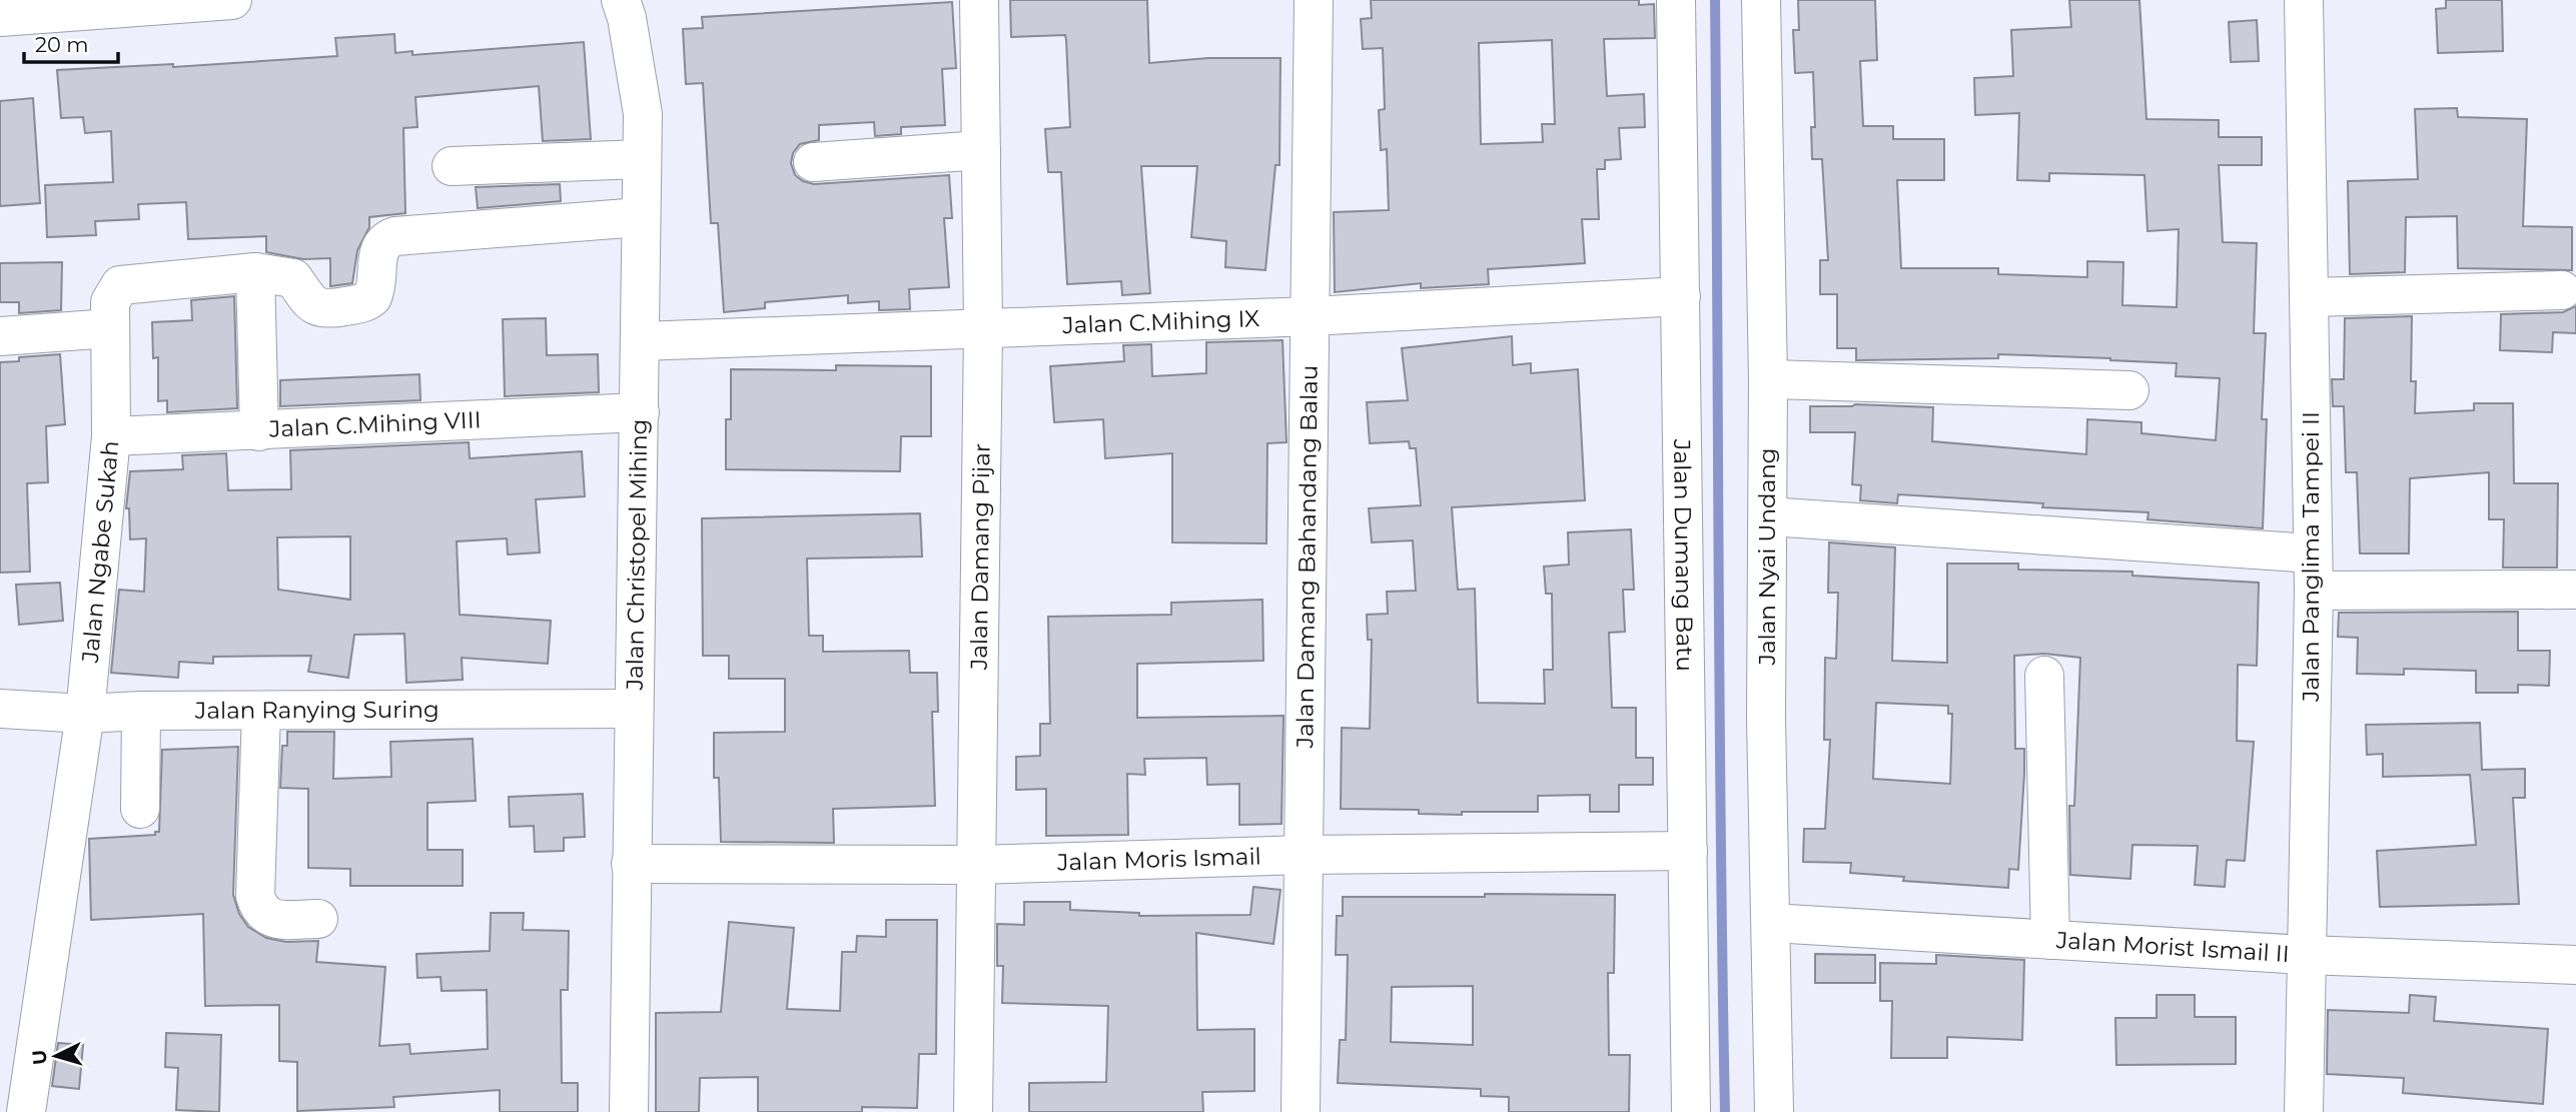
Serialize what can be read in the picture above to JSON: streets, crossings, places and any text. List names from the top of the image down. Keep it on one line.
{"streets":{"street":["Jalan C.Mihing IX","Jalan C.Mihing VIII","Jalan Ngabe Sukah","Jalan Christopel Mihing","Jalan Dumang Batu","Jalan Damang Pijar","Jalan Damang Bahandang Balau","Jalan Nyai Undang","Jalan Panglima Tampei II","Jalan Ranying Suring","Jalan Moris Ismail","Jalan Morist Ismail II"]},"crossings":[["Jalan C.Mihing IX","Jalan Christopel Mihing"],["Jalan C.Mihing IX","Jalan Dumang Batu"],["Jalan C.Mihing IX","Jalan Damang Pijar"],["Jalan C.Mihing IX","Jalan Damang Bahandang Balau"],["Jalan C.Mihing VIII","Jalan Ngabe Sukah"],["Jalan C.Mihing VIII","Jalan Christopel Mihing"],["Jalan Ngabe Sukah","Jalan Ranying Suring"],["Jalan Christopel Mihing","Jalan Ranying Suring"],["Jalan Christopel Mihing","Jalan Moris Ismail"],["Jalan Dumang Batu","Jalan Moris Ismail"],["Jalan Damang Pijar","Jalan Moris Ismail"],["Jalan Damang Bahandang Balau","Jalan Moris Ismail"],["Jalan Nyai Undang","Jalan Morist Ismail II"],["Jalan Panglima Tampei II","Jalan Morist Ismail II"]],"scale_bar":"20 m","north":"left"}
